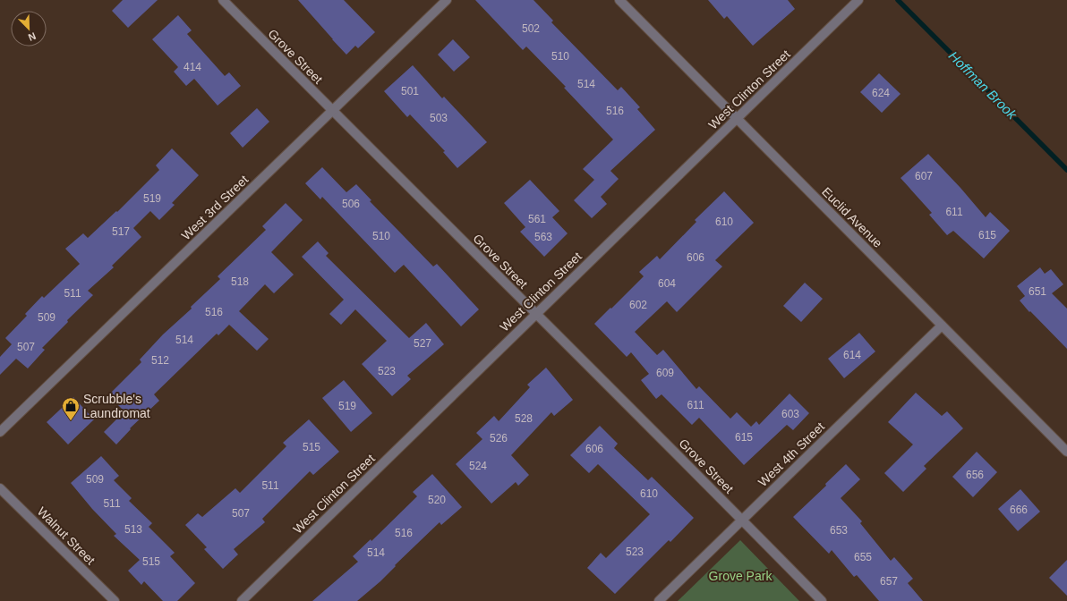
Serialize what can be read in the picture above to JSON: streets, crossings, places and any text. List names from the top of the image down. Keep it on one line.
{"streets":{"street":["Grove Street","West Clinton Street","West 3rd Street","Euclid Avenue","West 4th Street","Walnut Street"]},"crossings":[["Grove Street","West Clinton Street"],["Grove Street","West 3rd Street"],["Grove Street","West 4th Street"],["West Clinton Street","Euclid Avenue"],["Euclid Avenue","West 4th Street"]],"water":["Hoffman Brook"],"parks":["Grove Park"],"places":{"shop":["Scrubble's Laundromat"]},"house_numbers":["502","510","414","514","501","624","516","503","607","519","506","611","561","610","517","615","510","563","606","518","604","651","511","602","516","509","514","527","507","614","512","523","609","611","519","603","528","615","526","515","606","524","656","509","511","610","520","511","666","507","513","653","516","523","514","655","515","657"],"north":"bottom right"}
